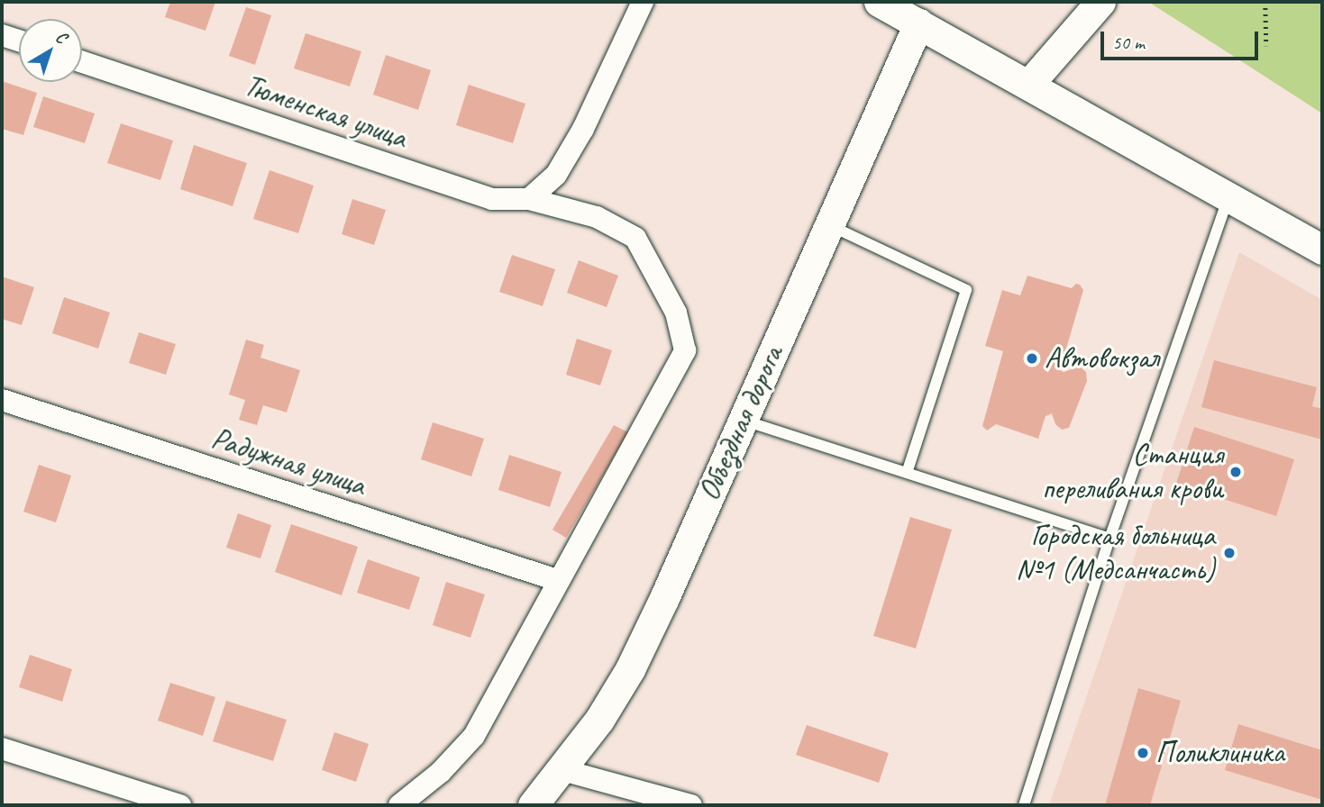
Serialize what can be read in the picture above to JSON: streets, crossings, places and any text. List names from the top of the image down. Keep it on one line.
{"streets":{"main road":["Объездная дорога"],"street":["Тюменская улица","Радужная улица"]},"crossings":[["Тюменская улица","Радужная улица"]],"places":["Автовокзал","Станция переливания крови","Городская больница №1 (Медсанчасть)","Поликлиника"],"scale_bar":"50 m","north":"top right"}
